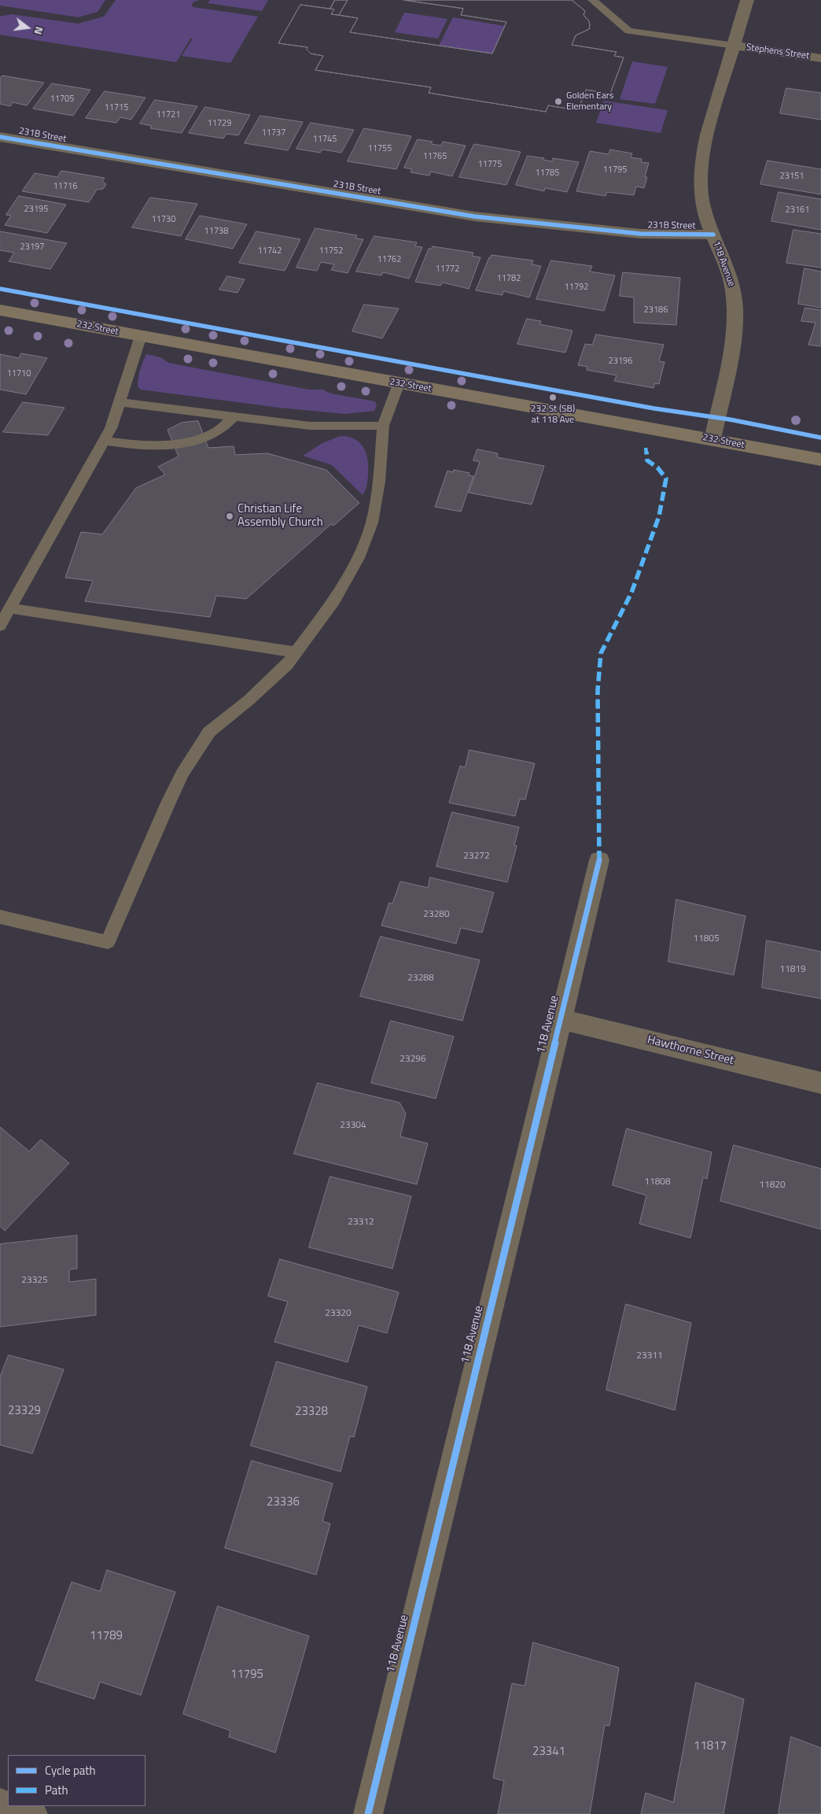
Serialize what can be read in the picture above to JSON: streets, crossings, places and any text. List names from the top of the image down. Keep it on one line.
{"streets":{"main road":["232 Street"],"street":["Stephens Street","231B Street","118 Avenue","Hawthorne Street"]},"crossings":[["Stephens Street","118 Avenue"],["231B Street","118 Avenue"],["118 Avenue","232 Street"],["118 Avenue","Hawthorne Street"]],"places":["Golden Ears Elementary","232 St (SB) at 118 Ave","Christian Life Assembly Church"],"house_numbers":["11705","11715","11721","11729","11737","11745","11755","11765","11775","11795","11785","23151","11716","23195","23161","11730","11738","23197","11742","11752","11762","11772","11782","11792","23186","23196","11710","23272","23280","11805","11819","23288","23296","23304","11808","11820","23312","23325","23320","23311","23329","23328","23336","11789","11795","11817","23341"],"legend":["Cycle path","Path"],"north":"right"}
